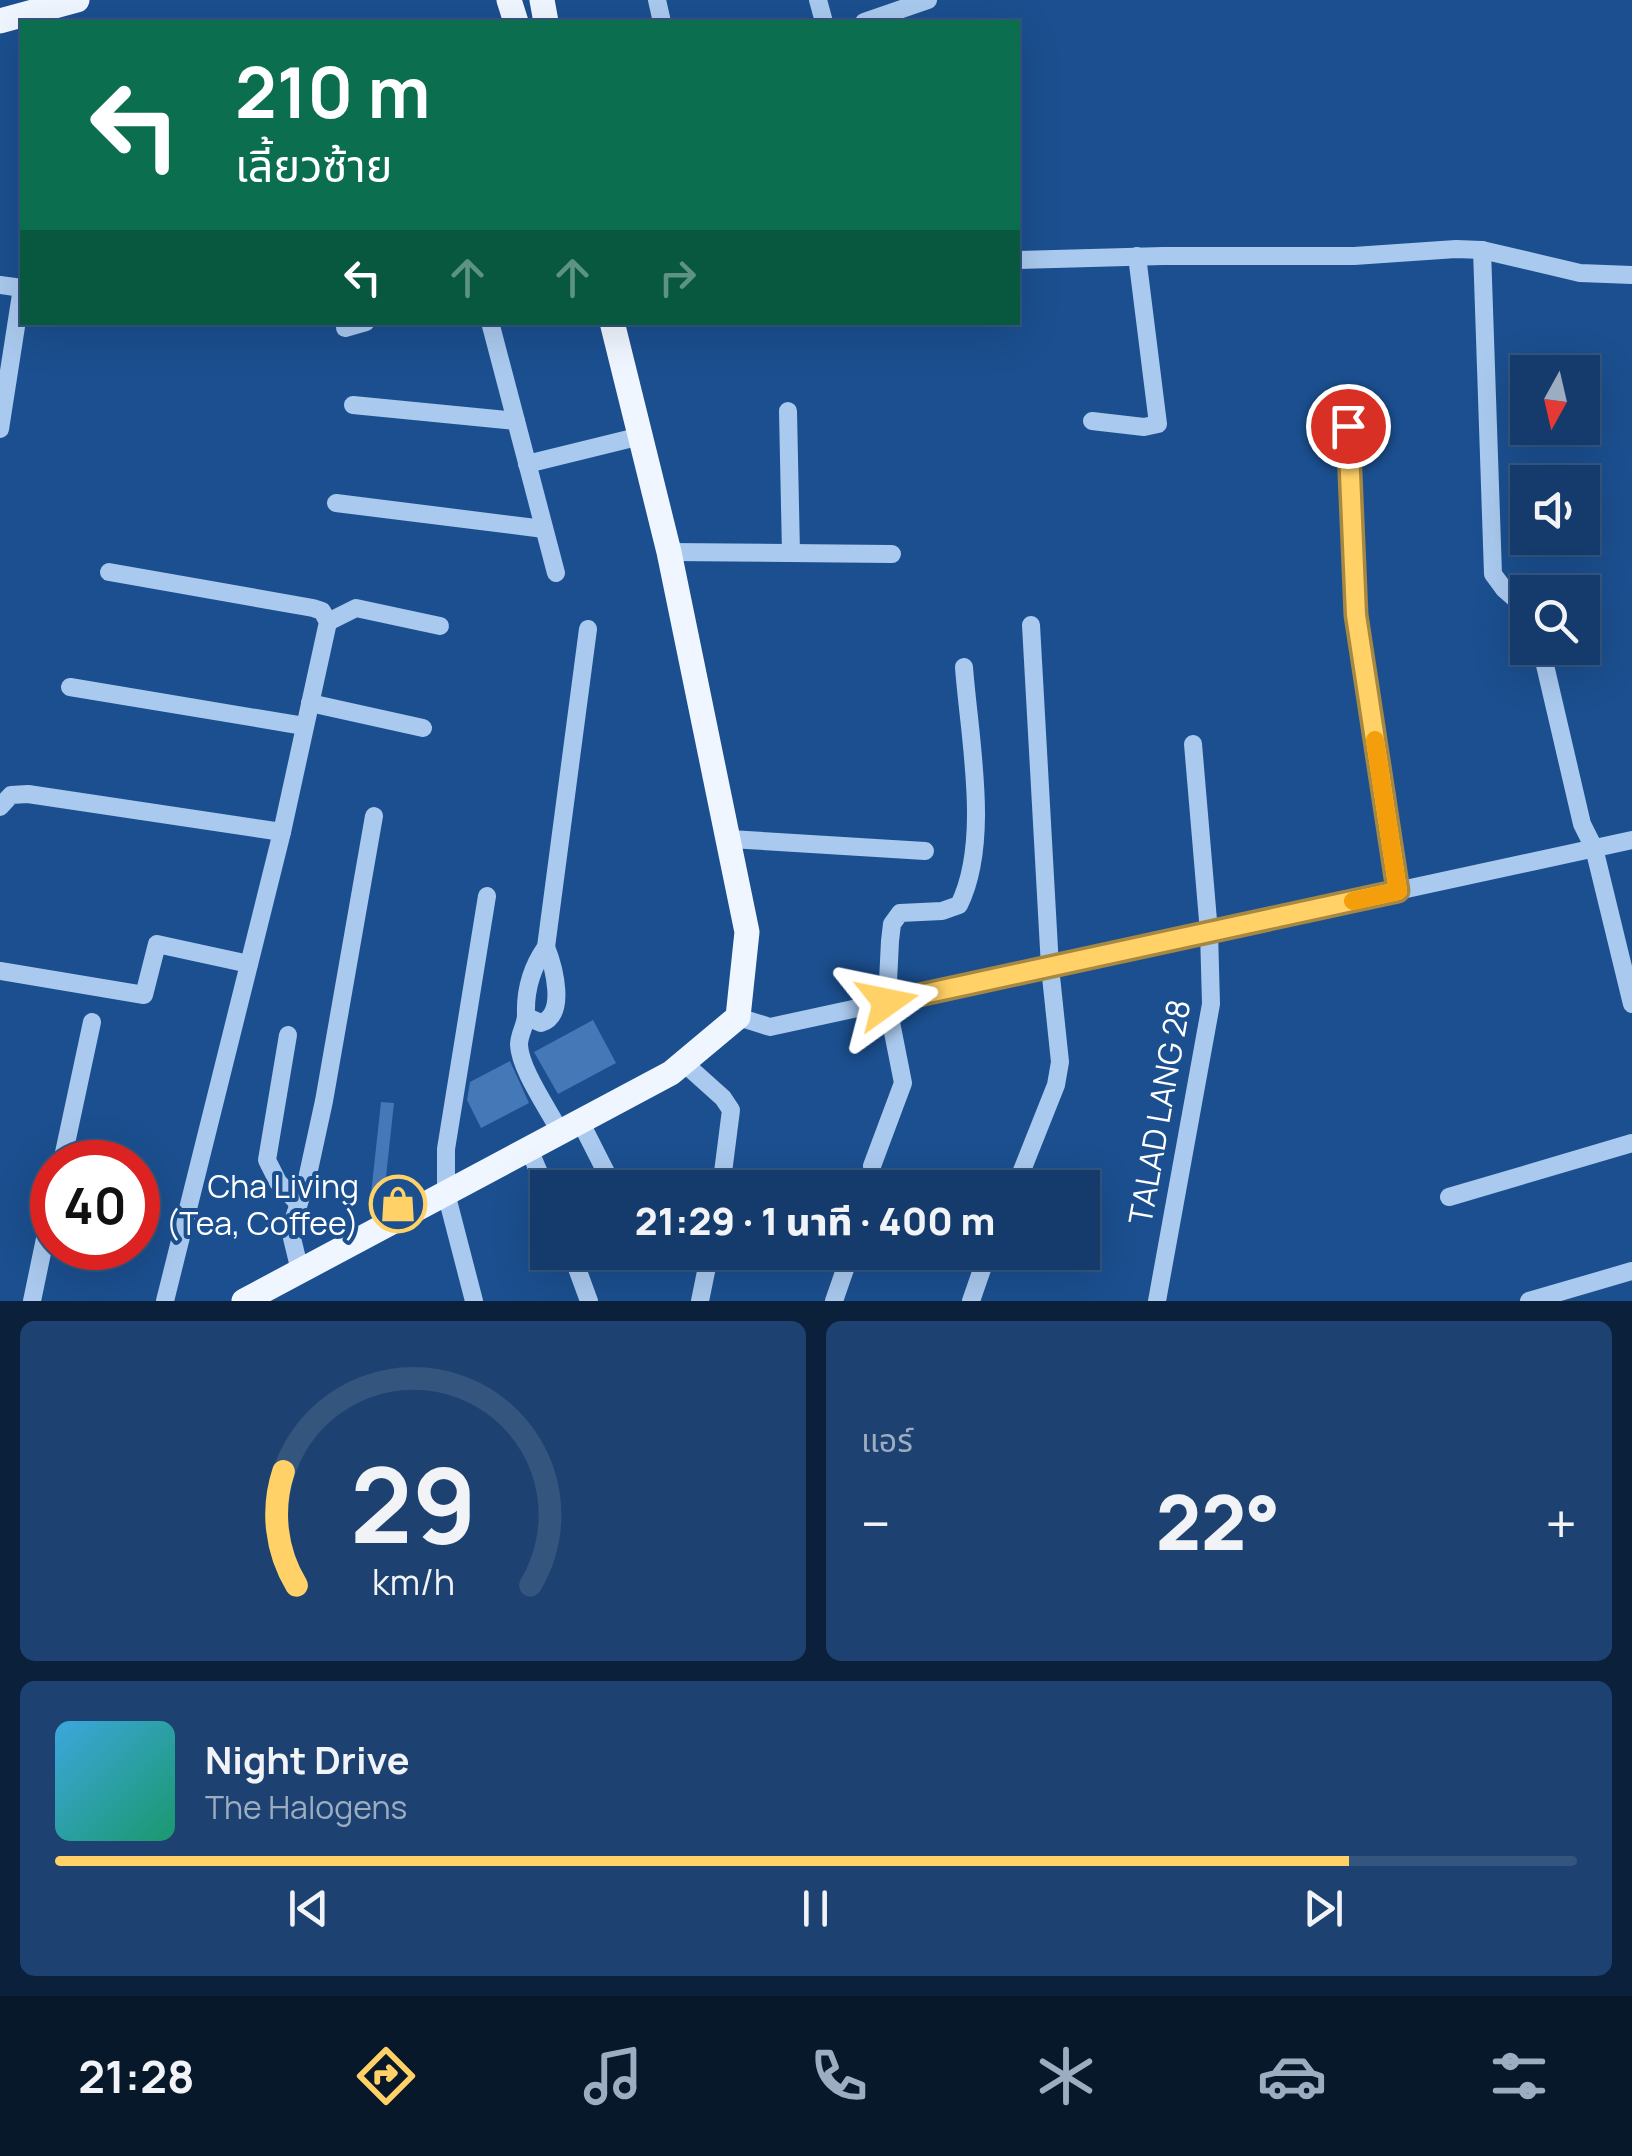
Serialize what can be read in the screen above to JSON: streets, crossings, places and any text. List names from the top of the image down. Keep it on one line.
{"streets":{"street":["TALAD LANG 28"]},"places":{"shop":["Cha Living (Tea, Coffee)"]},"north":"bottom","page":{"turn":["210 m","เลี้ยวซ้าย"],"limit":"40","trip":"21:29 · 1 นาที · 400 m","tile":"แอร์","heat":["−","22°","+"],"song":["Night Drive","The Halogens"],"tabs":"21:28","gauge":["29","km/h"]}}
